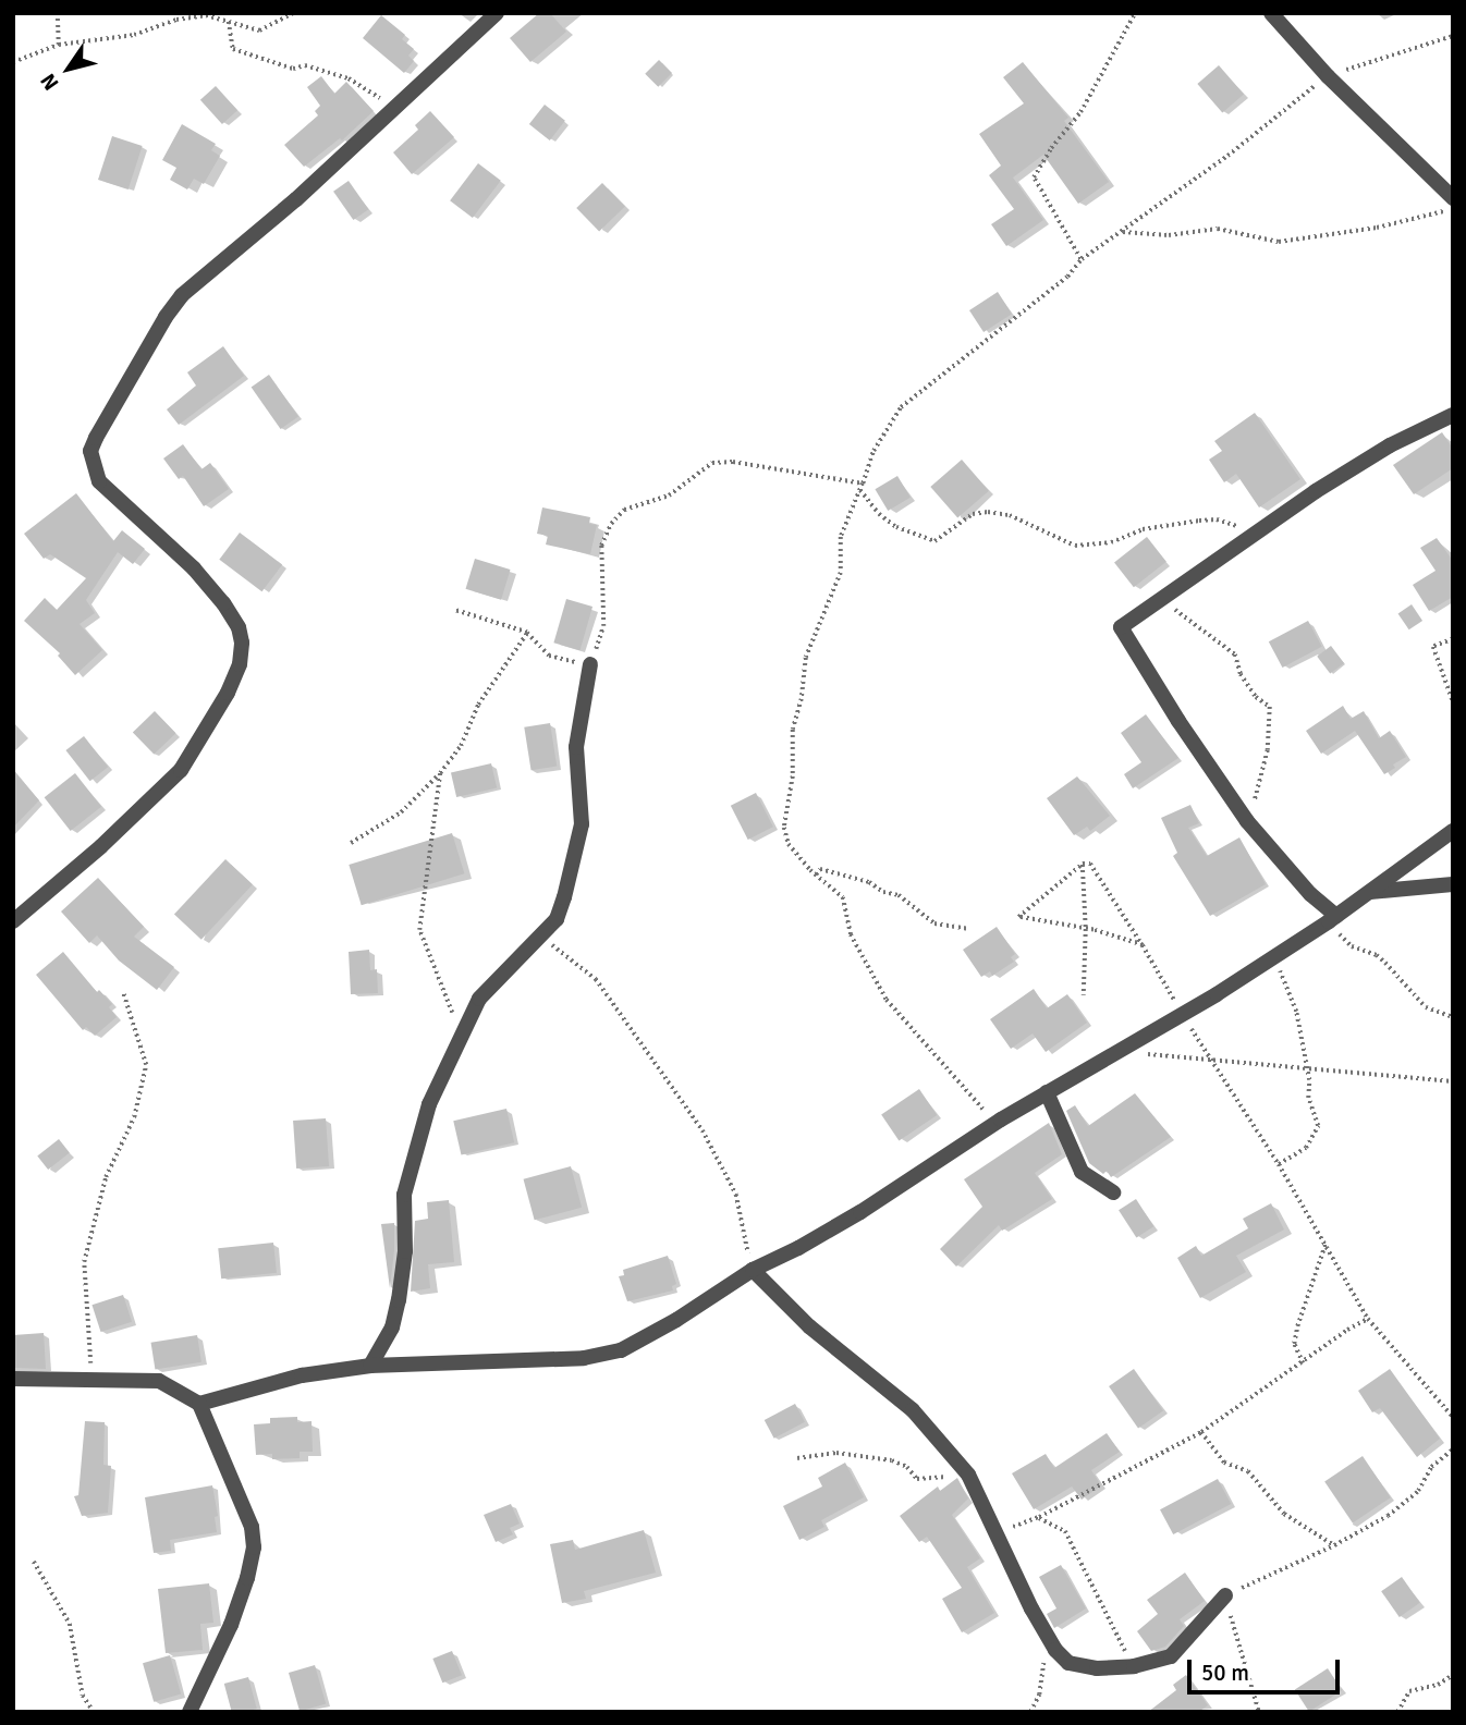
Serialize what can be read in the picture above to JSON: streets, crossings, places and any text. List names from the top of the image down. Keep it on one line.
{"scale_bar":"50 m","north":"bottom left"}
